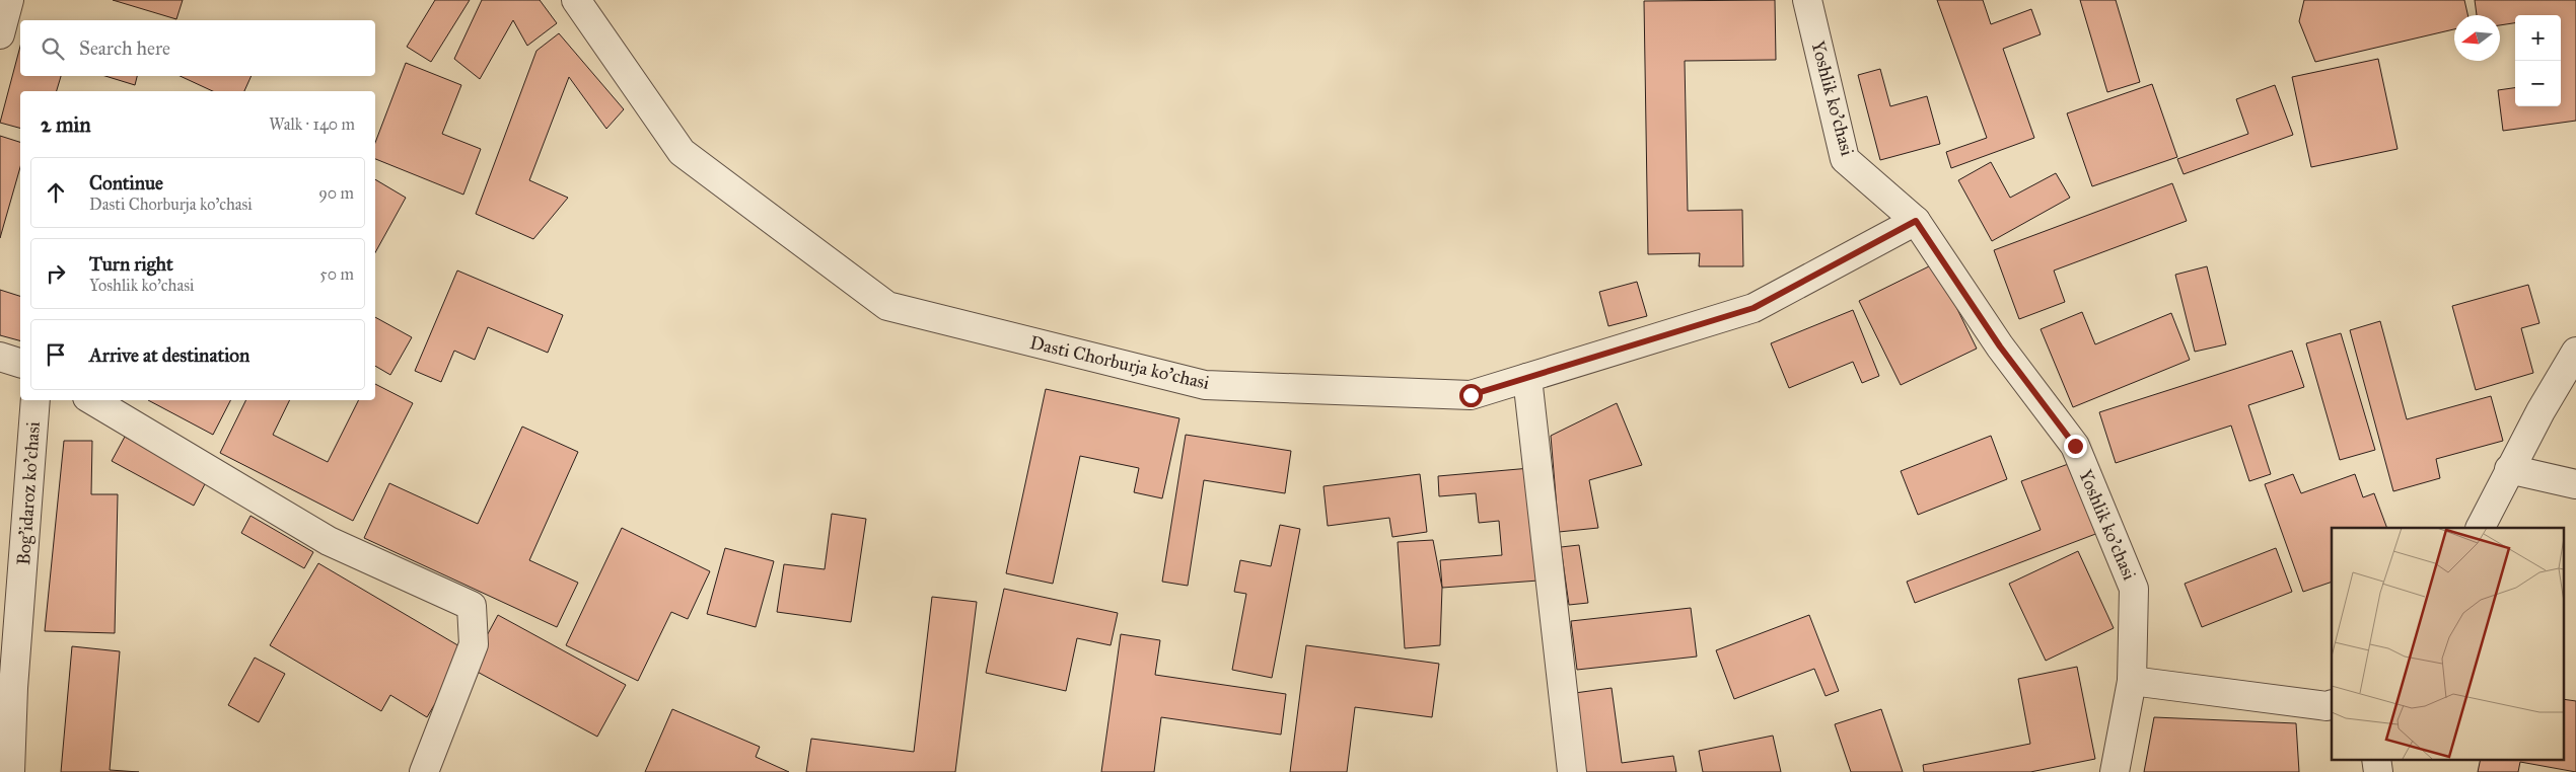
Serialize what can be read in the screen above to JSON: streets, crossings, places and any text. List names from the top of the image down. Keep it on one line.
{"streets":{"street":["Yoshlik ko'chasi","Dasti Chorburja ko'chasi","Bog'idaroz ko'chasi"]},"crossings":[["Yoshlik ko'chasi","Dasti Chorburja ko'chasi"]],"north":"left","page":{"map_buttons":["+","−"],"search":"Search here","heading":["2 min","Walk · 140 m"],"list":[["Continue","Dasti Chorburja ko'chasi","90 m"],["Turn right","Yoshlik ko'chasi","50 m"],"Arrive at destination"]}}
